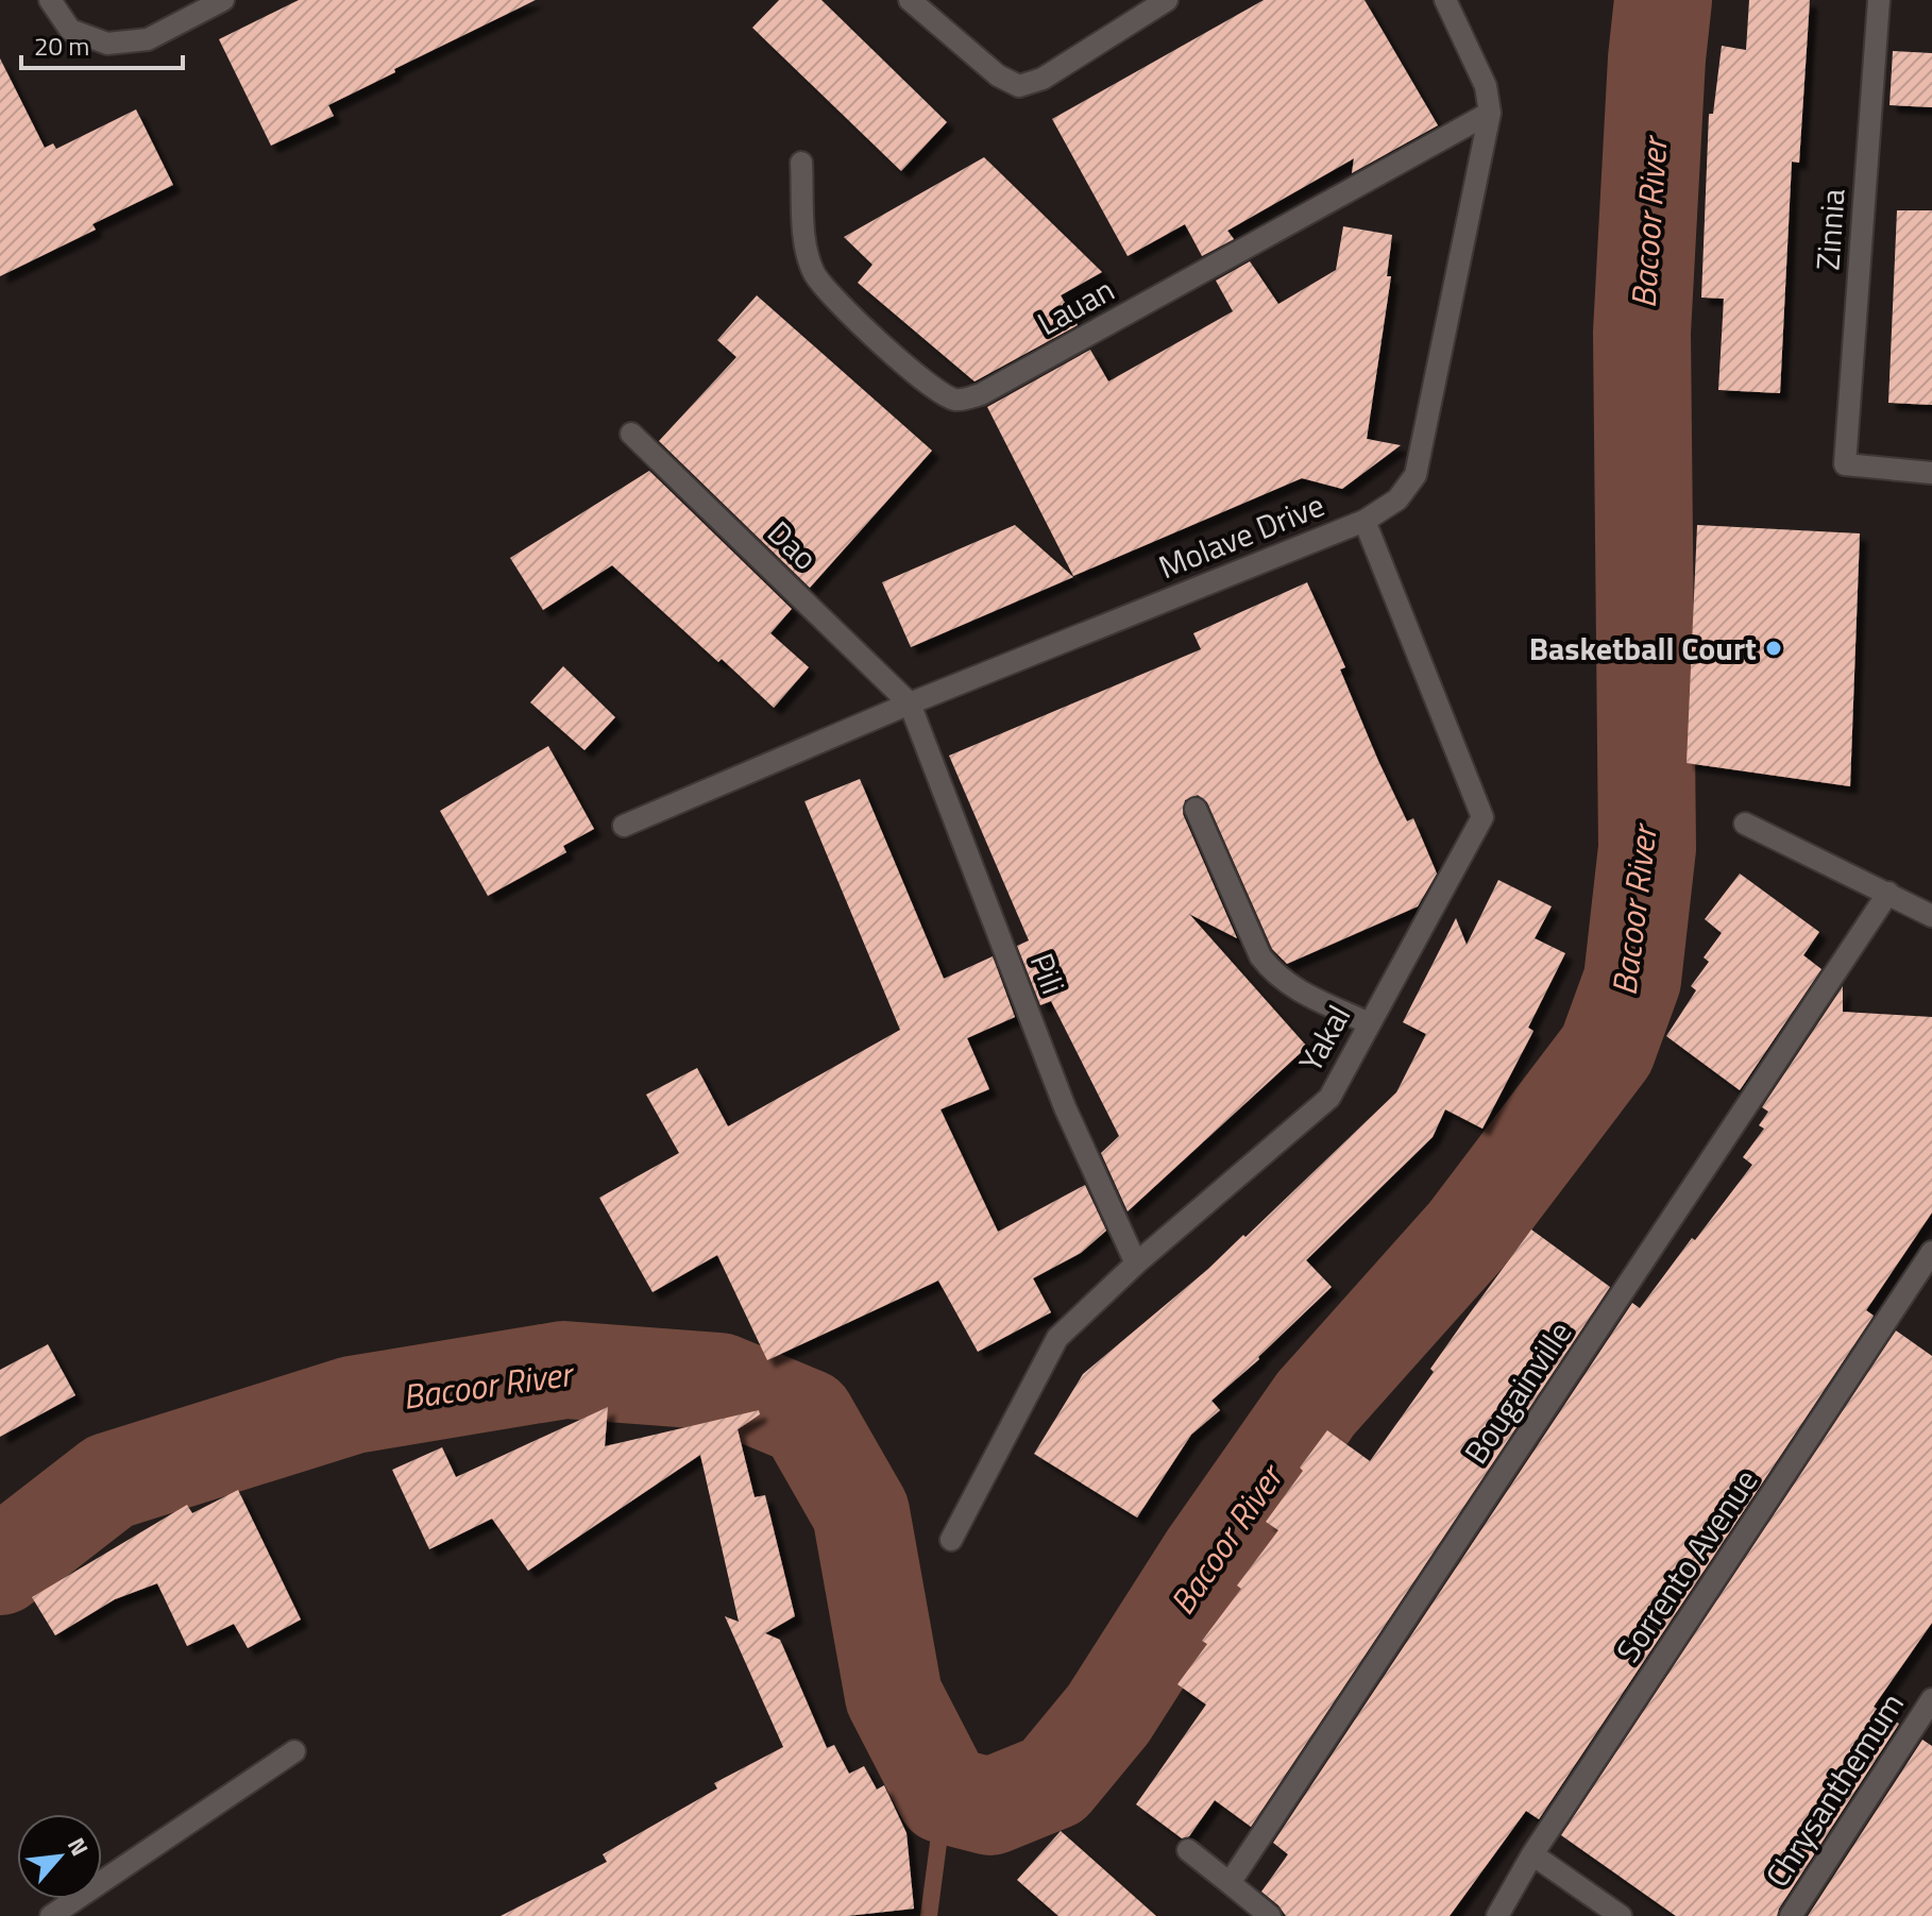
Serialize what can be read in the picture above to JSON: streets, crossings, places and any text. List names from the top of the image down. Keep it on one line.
{"streets":{"street":["Zinnia","Lauan","Molave Drive","Dao","Pili","Yakal","Bougainville","Sorrento Avenue","Chrysanthemum"]},"crossings":[["Lauan","Molave Drive"],["Molave Drive","Dao"],["Molave Drive","Pili"],["Molave Drive","Yakal"],["Dao","Pili"],["Pili","Yakal"]],"water":["Bacoor River"],"places":["Basketball Court"],"scale_bar":"20 m","north":"top right"}
